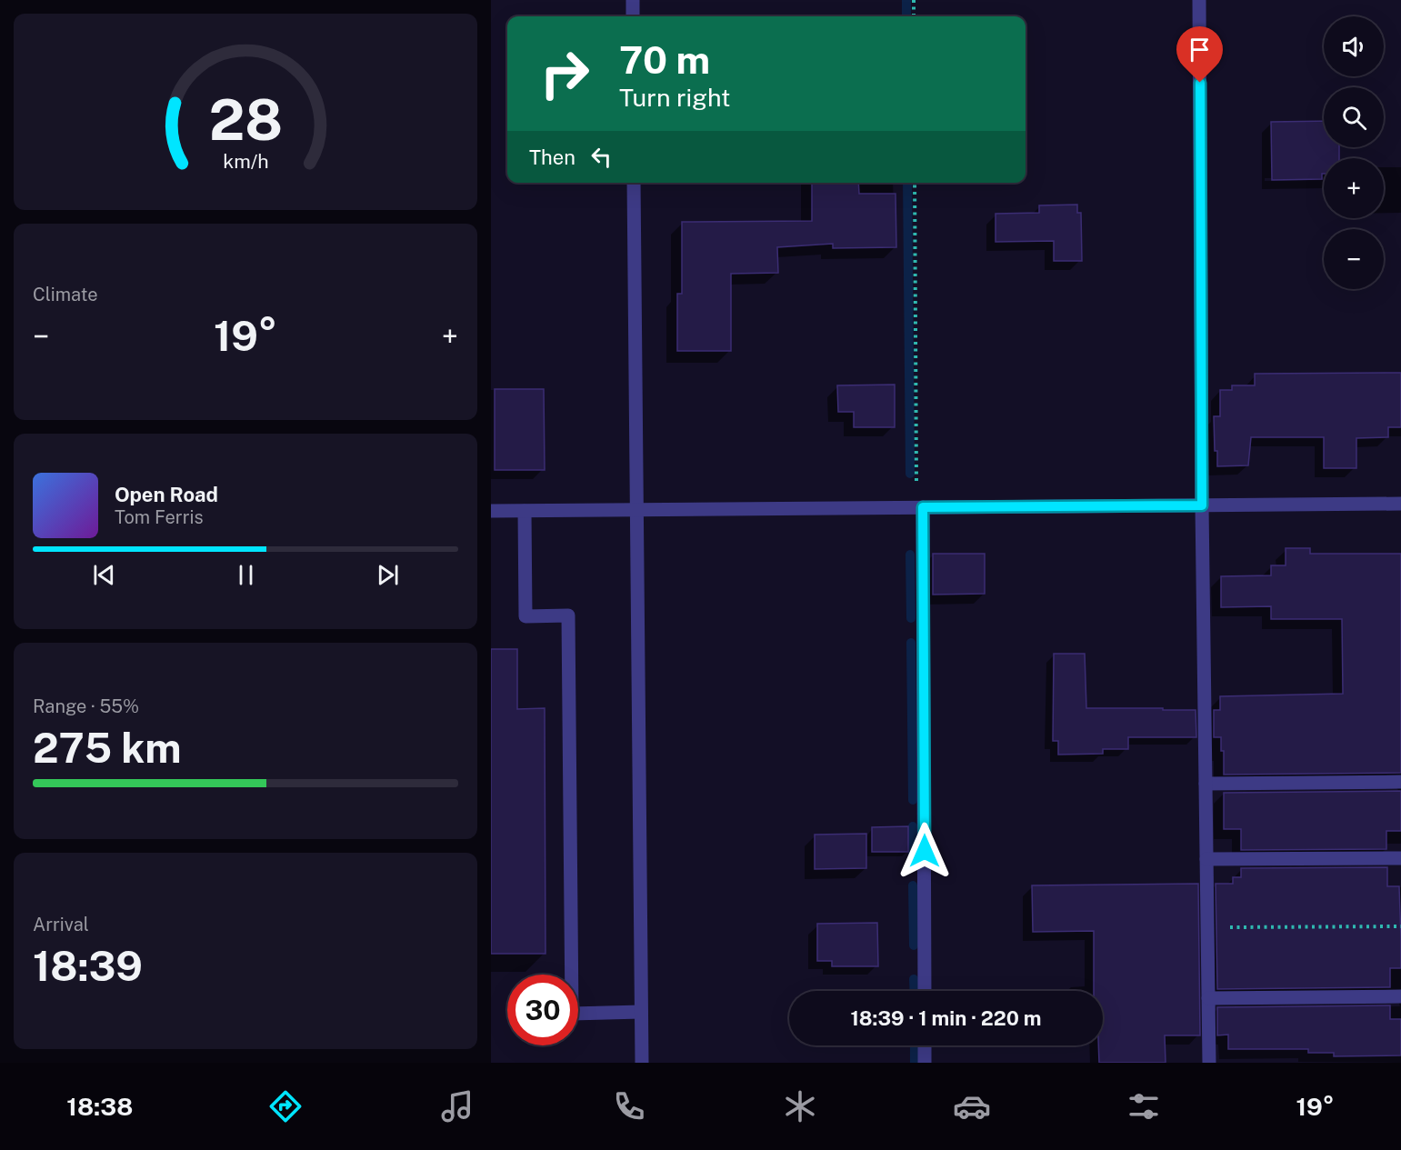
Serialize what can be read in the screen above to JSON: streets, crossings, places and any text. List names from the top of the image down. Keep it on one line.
{"page":{"map_buttons":["+","−"],"turn":["70 m","Turn right"],"then":"Then","tile":["Climate",["Range · 55%","275 km"],["Arrival","18:39"]],"heat":["−","19°","+"],"song":["Open Road","Tom Ferris"],"limit":"30","trip":"18:39 · 1 min · 220 m","tabs":["18:38","19°"],"gauge":["28","km/h"]}}
